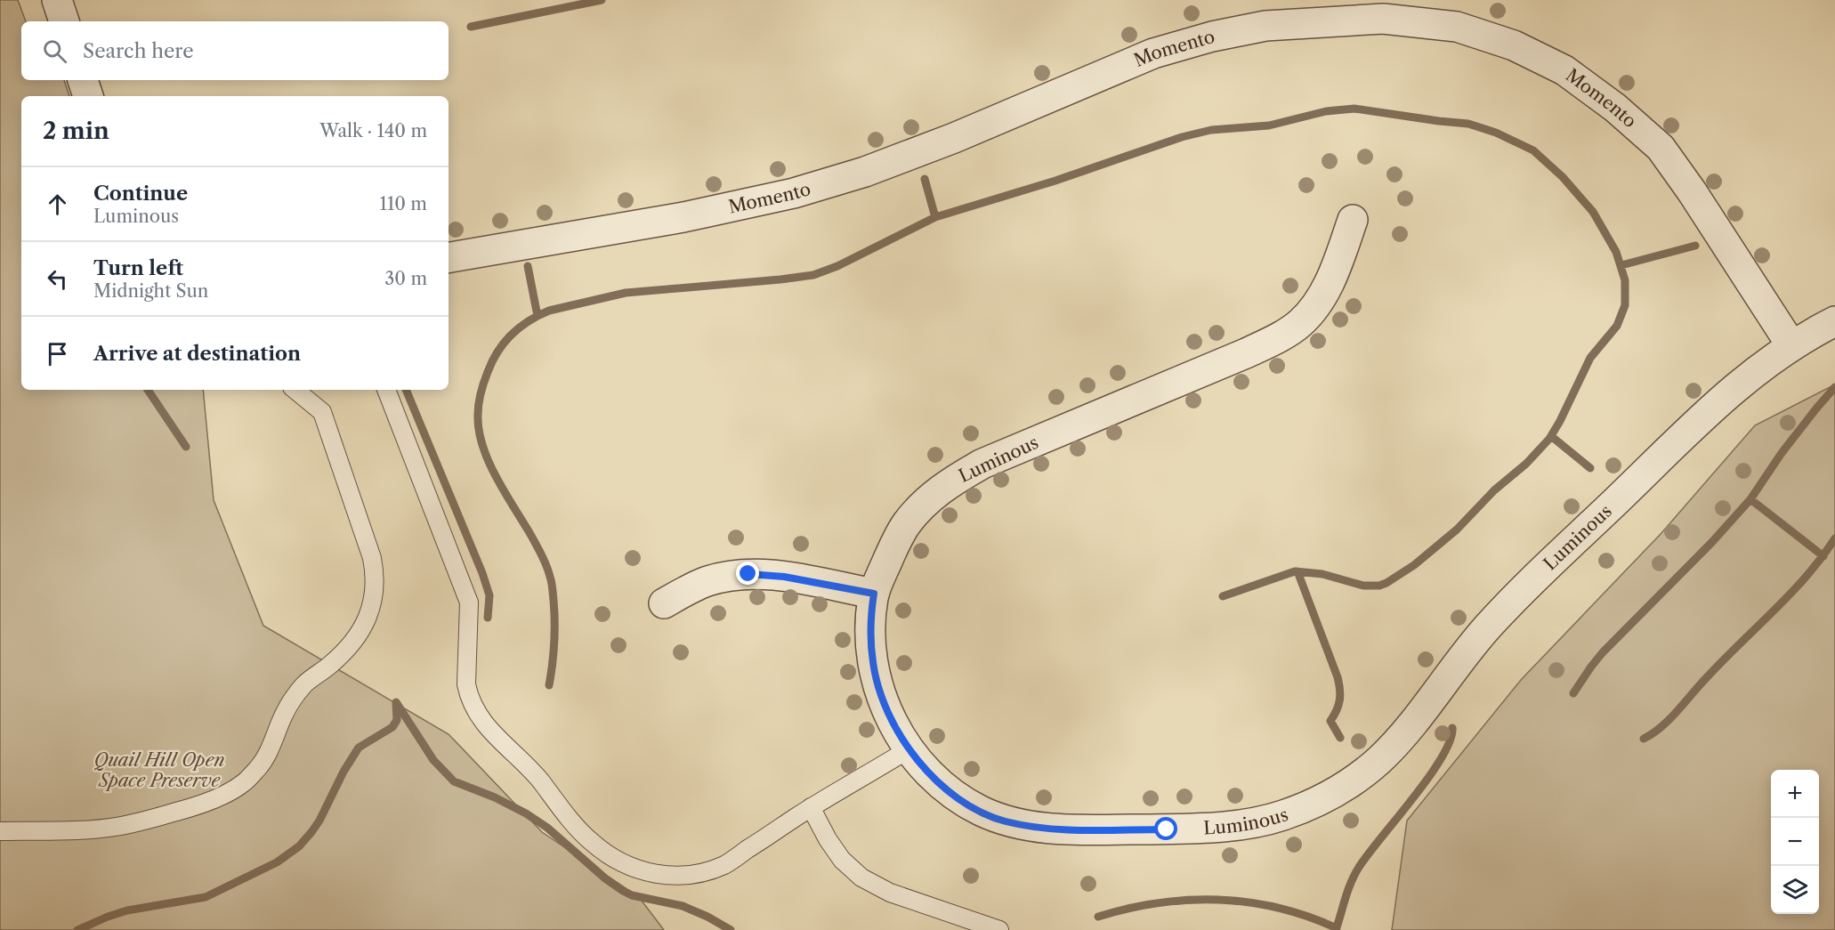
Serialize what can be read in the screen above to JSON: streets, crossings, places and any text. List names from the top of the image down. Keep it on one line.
{"streets":{"street":["Momento","Luminous"]},"crossings":[["Momento","Luminous"]],"parks":["Quail Hill Open Space Preserve"],"page":{"search":"Search here","heading":["2 min","Walk · 140 m"],"list":[["Continue","Luminous","110 m"],["Turn left","Midnight Sun","30 m"],"Arrive at destination"],"map_buttons":["+","−"]}}
